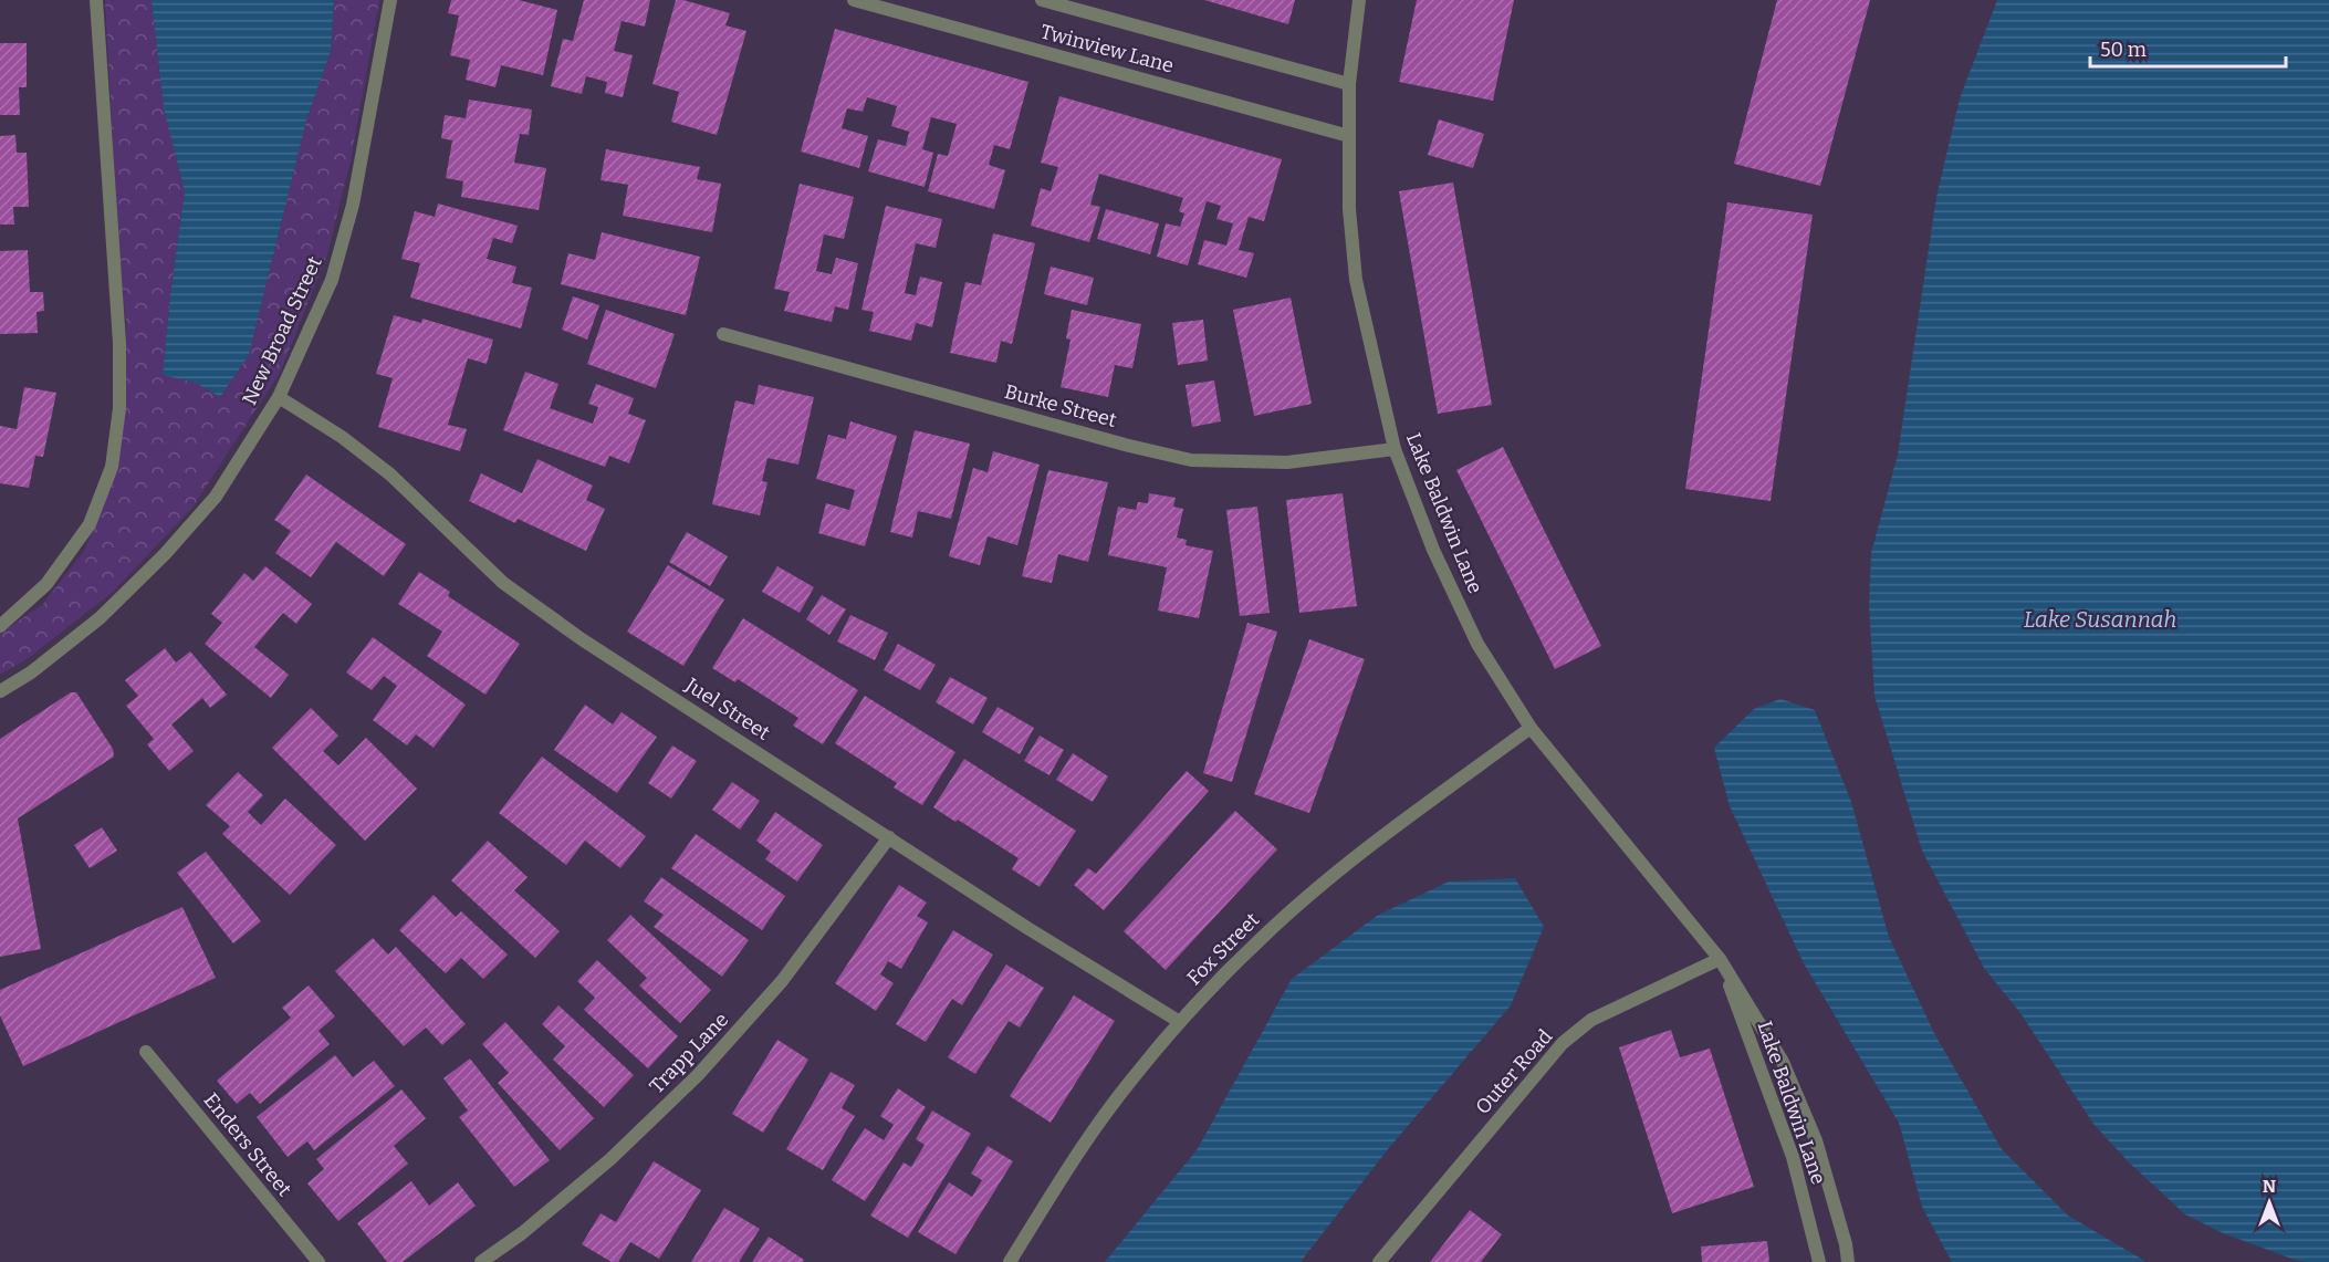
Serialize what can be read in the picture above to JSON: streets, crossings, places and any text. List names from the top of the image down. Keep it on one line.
{"streets":{"street":["Twinview Lane","New Broad Street","Burke Street","Lake Baldwin Lane","Juel Street","Fox Street","Trapp Lane","Outer Road","Enders Street"]},"crossings":[["Twinview Lane","Lake Baldwin Lane"],["New Broad Street","Juel Street"],["Burke Street","Lake Baldwin Lane"],["Lake Baldwin Lane","Fox Street"],["Lake Baldwin Lane","Outer Road"],["Juel Street","Fox Street"],["Juel Street","Trapp Lane"]],"water":["Lake Susannah"],"scale_bar":"50 m","north":"top"}
